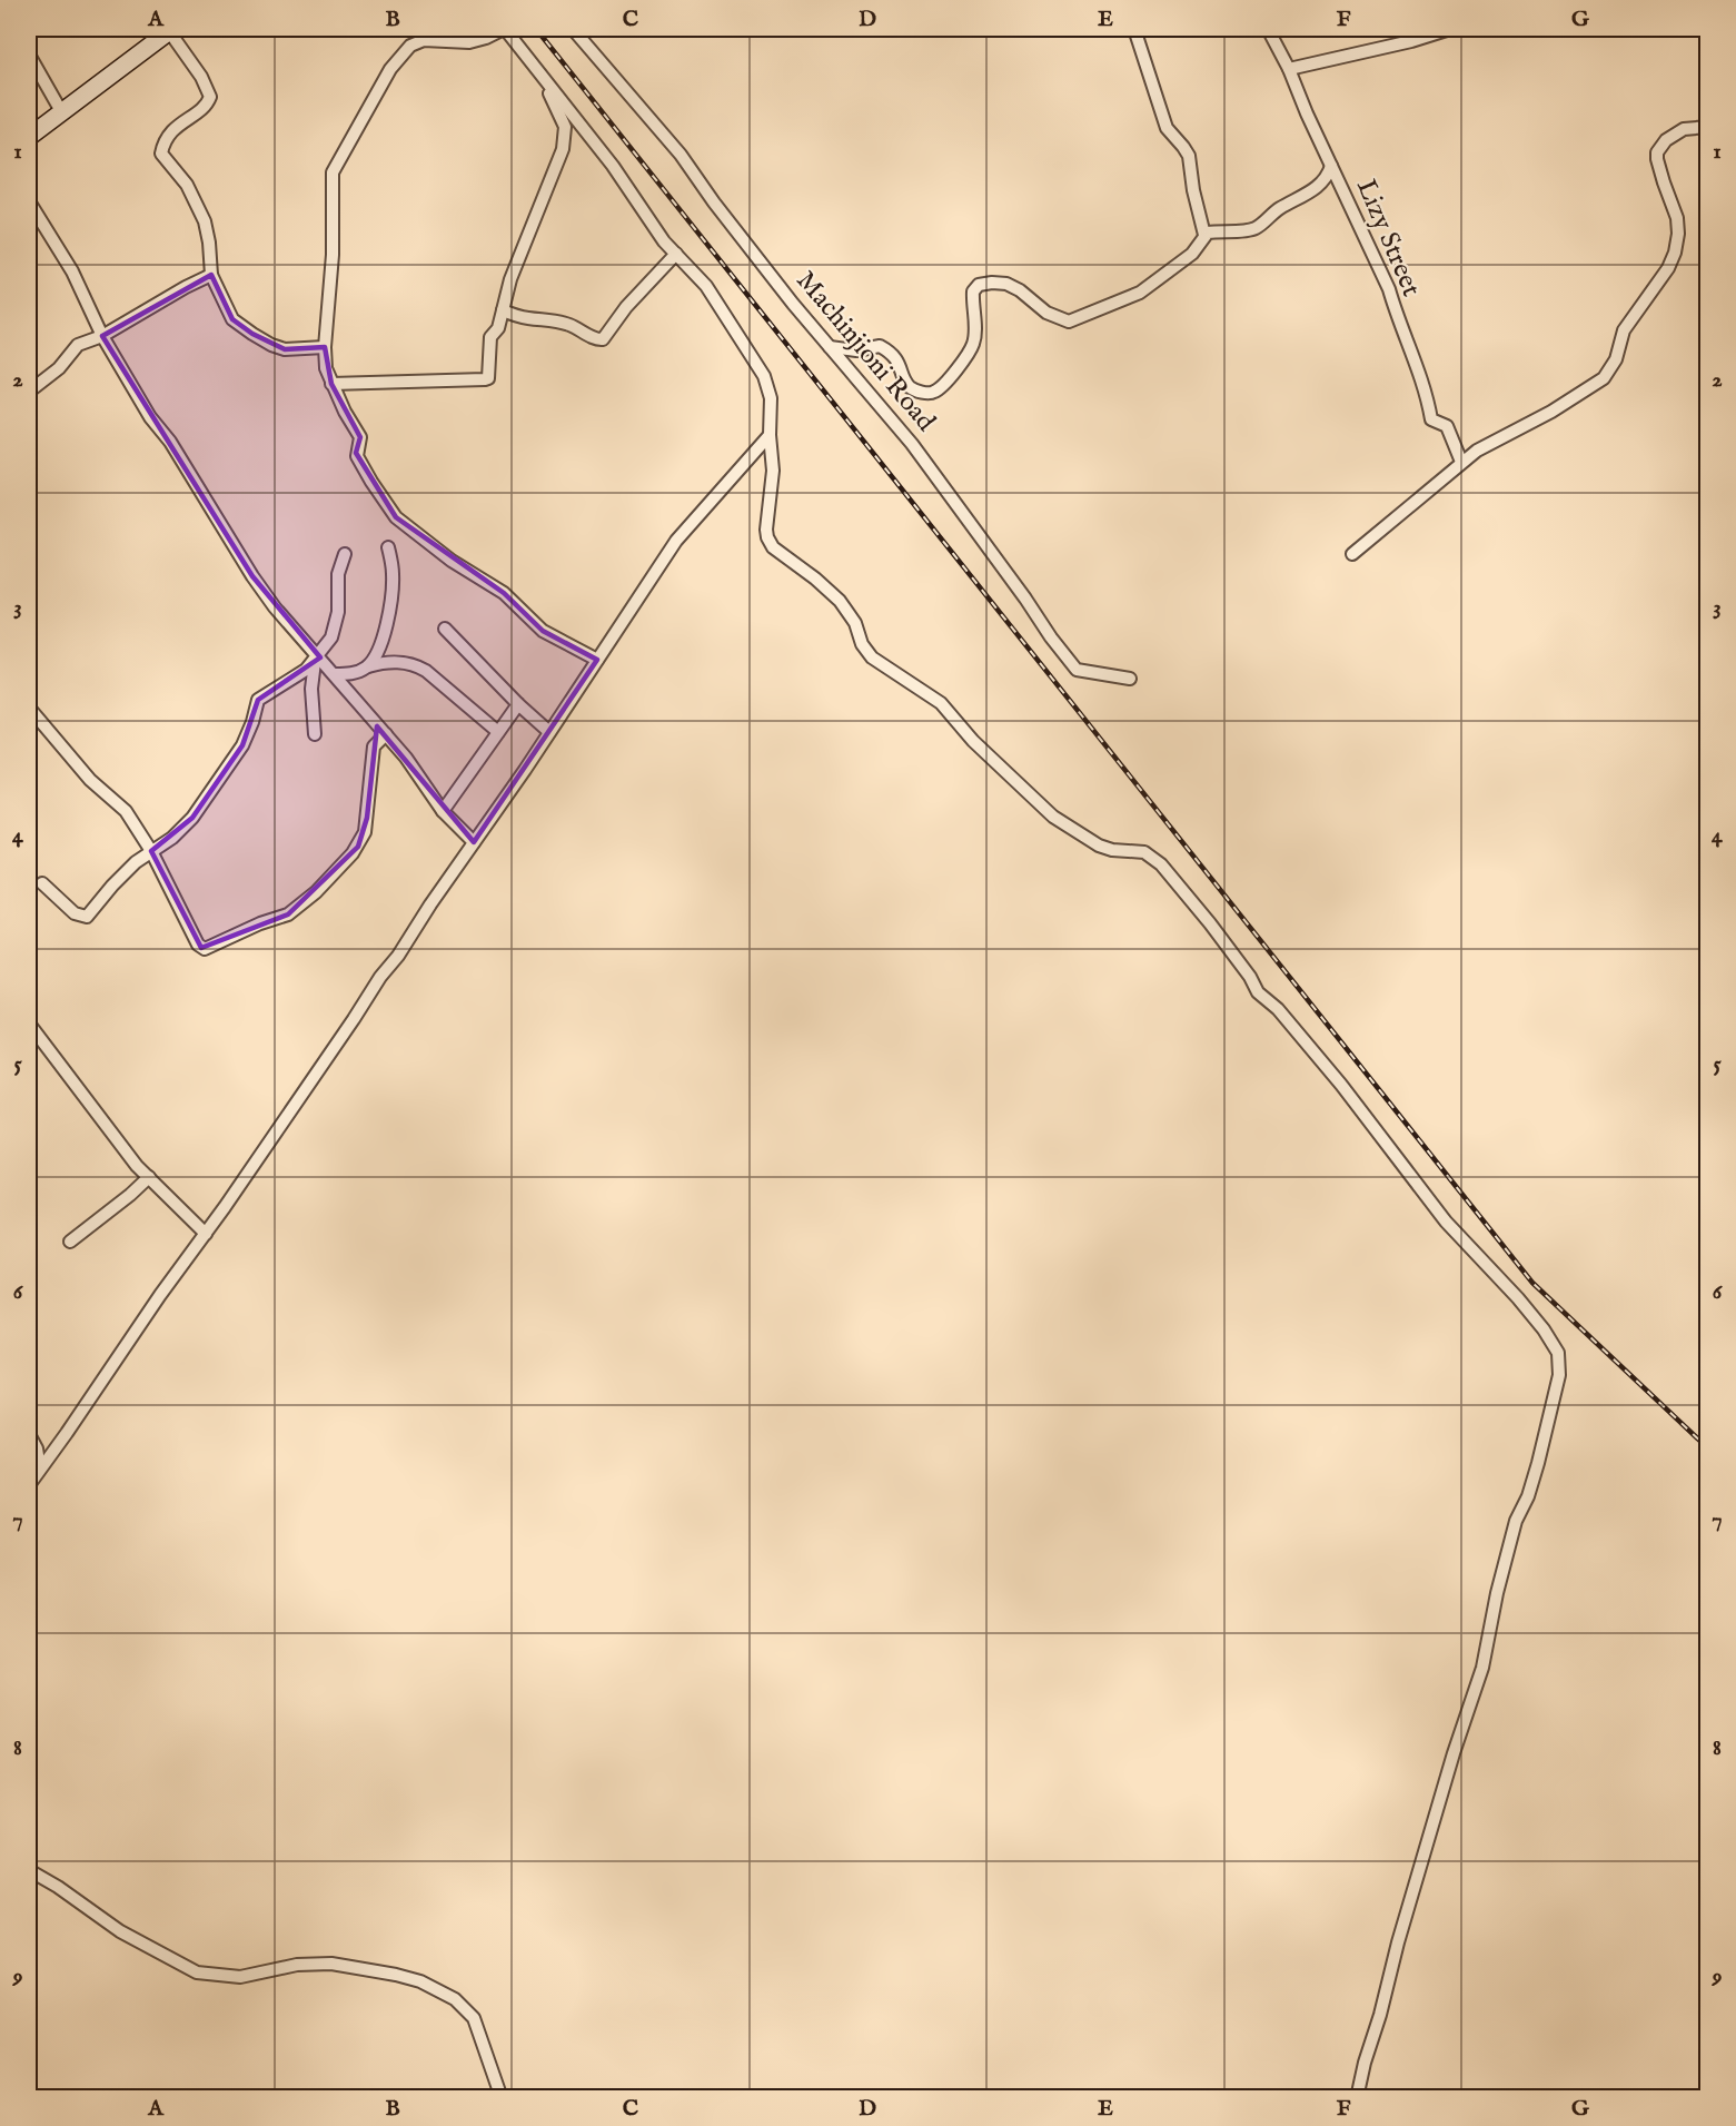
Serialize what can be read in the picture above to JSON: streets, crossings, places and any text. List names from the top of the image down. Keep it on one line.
{"streets":{"street":["Lizy Street","Machinjioni Road"]},"grid":{"columns":["A","B","C","D","E","F","G"],"rows":["1","2","3","4","5","6","7","8","9"]}}
